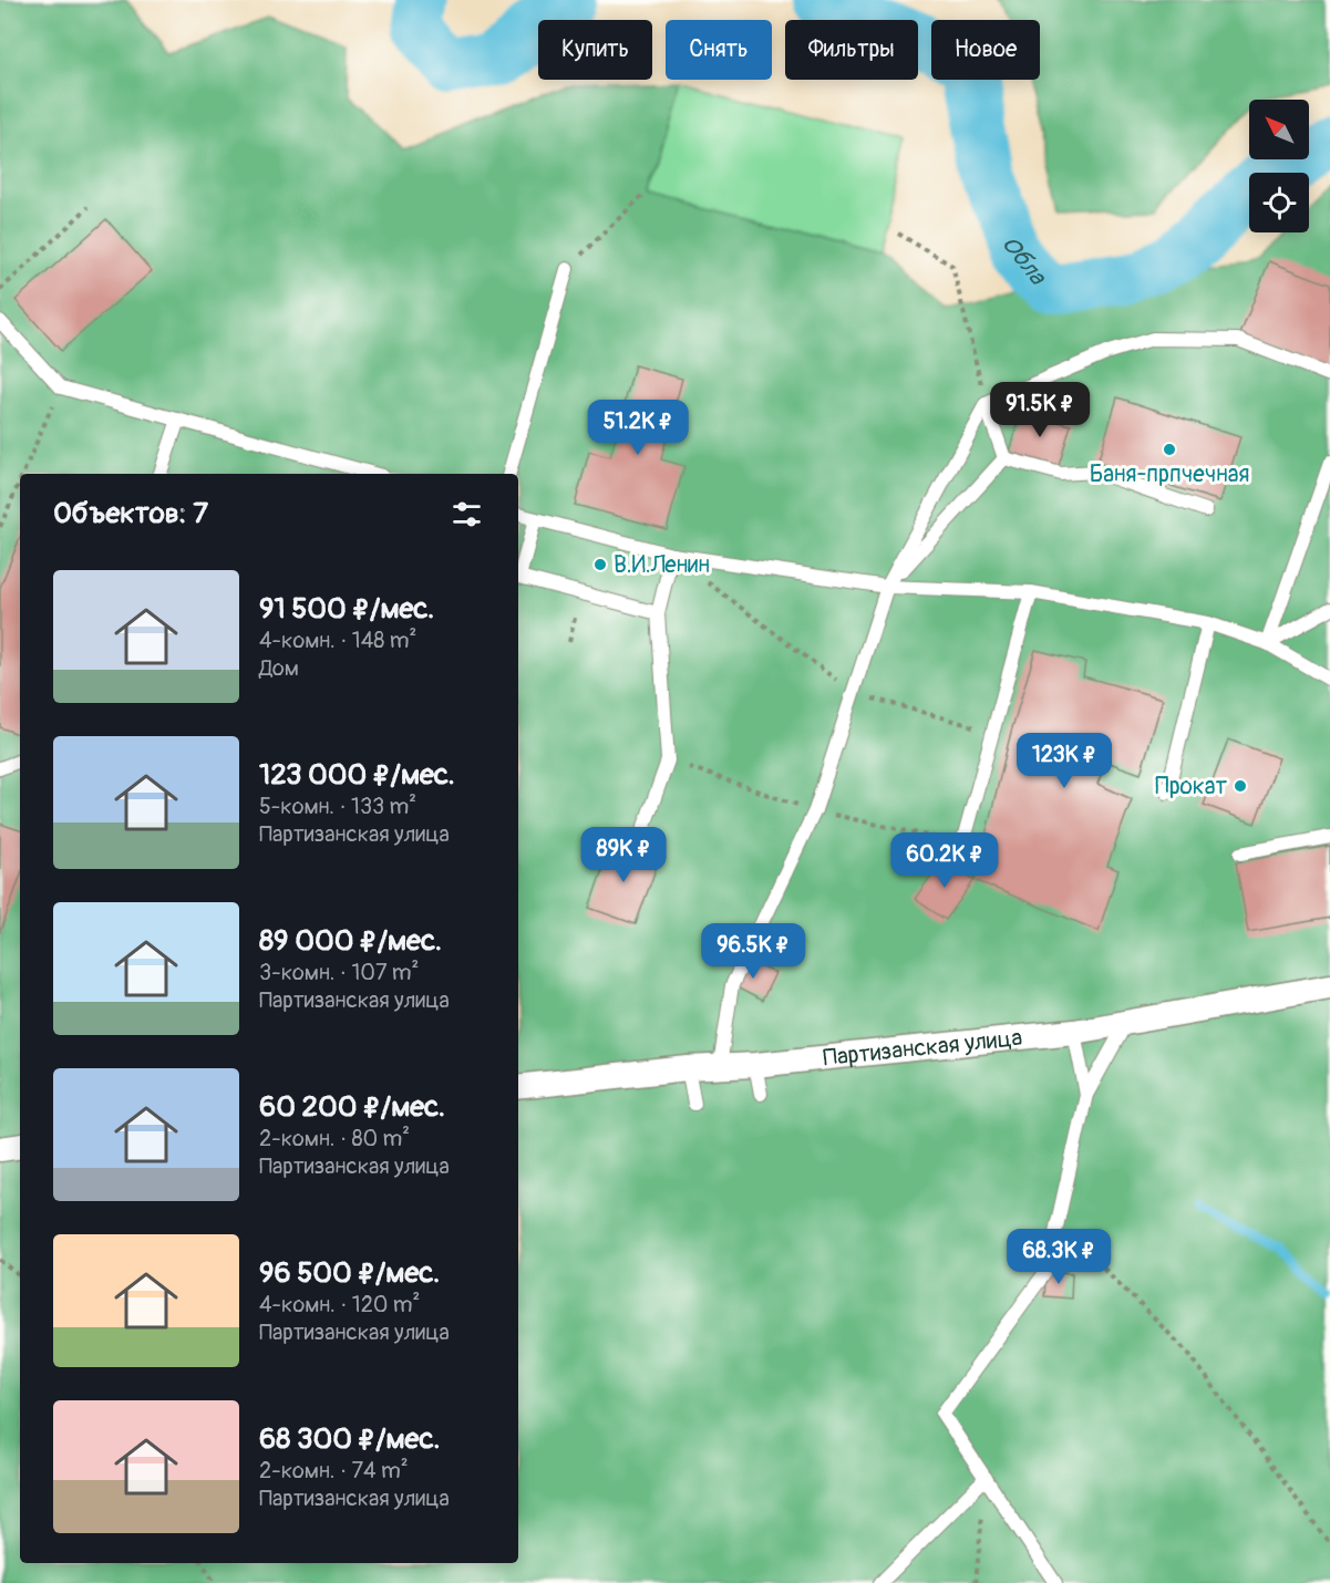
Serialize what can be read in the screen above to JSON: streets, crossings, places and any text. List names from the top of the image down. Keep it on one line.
{"streets":{"street":["Партизанская улица"]},"water":["Обла"],"places":["Баня-прпчечная","В.И.Ленин","Прокат"],"north":"top left","page":{"chip":["Купить","Снять","Фильтры","Новое"],"price":["91.5K ₽","51.2K ₽","123K ₽","89K ₽","60.2K ₽","96.5K ₽","68.3K ₽"],"heading":"Объектов: 7","list":[{"name":"91 500 ₽/мес.","note":"4-комн. · 148 m² · Дом"},{"name":"123 000 ₽/мес.","note":"5-комн. · 133 m² · Партизанская улица"},{"name":"89 000 ₽/мес.","note":"3-комн. · 107 m² · Партизанская улица"},{"name":"60 200 ₽/мес.","note":"2-комн. · 80 m² · Партизанская улица"},{"name":"96 500 ₽/мес.","note":"4-комн. · 120 m² · Партизанская улица"},{"name":"68 300 ₽/мес.","note":"2-комн. · 74 m² · Партизанская улица"}]}}
